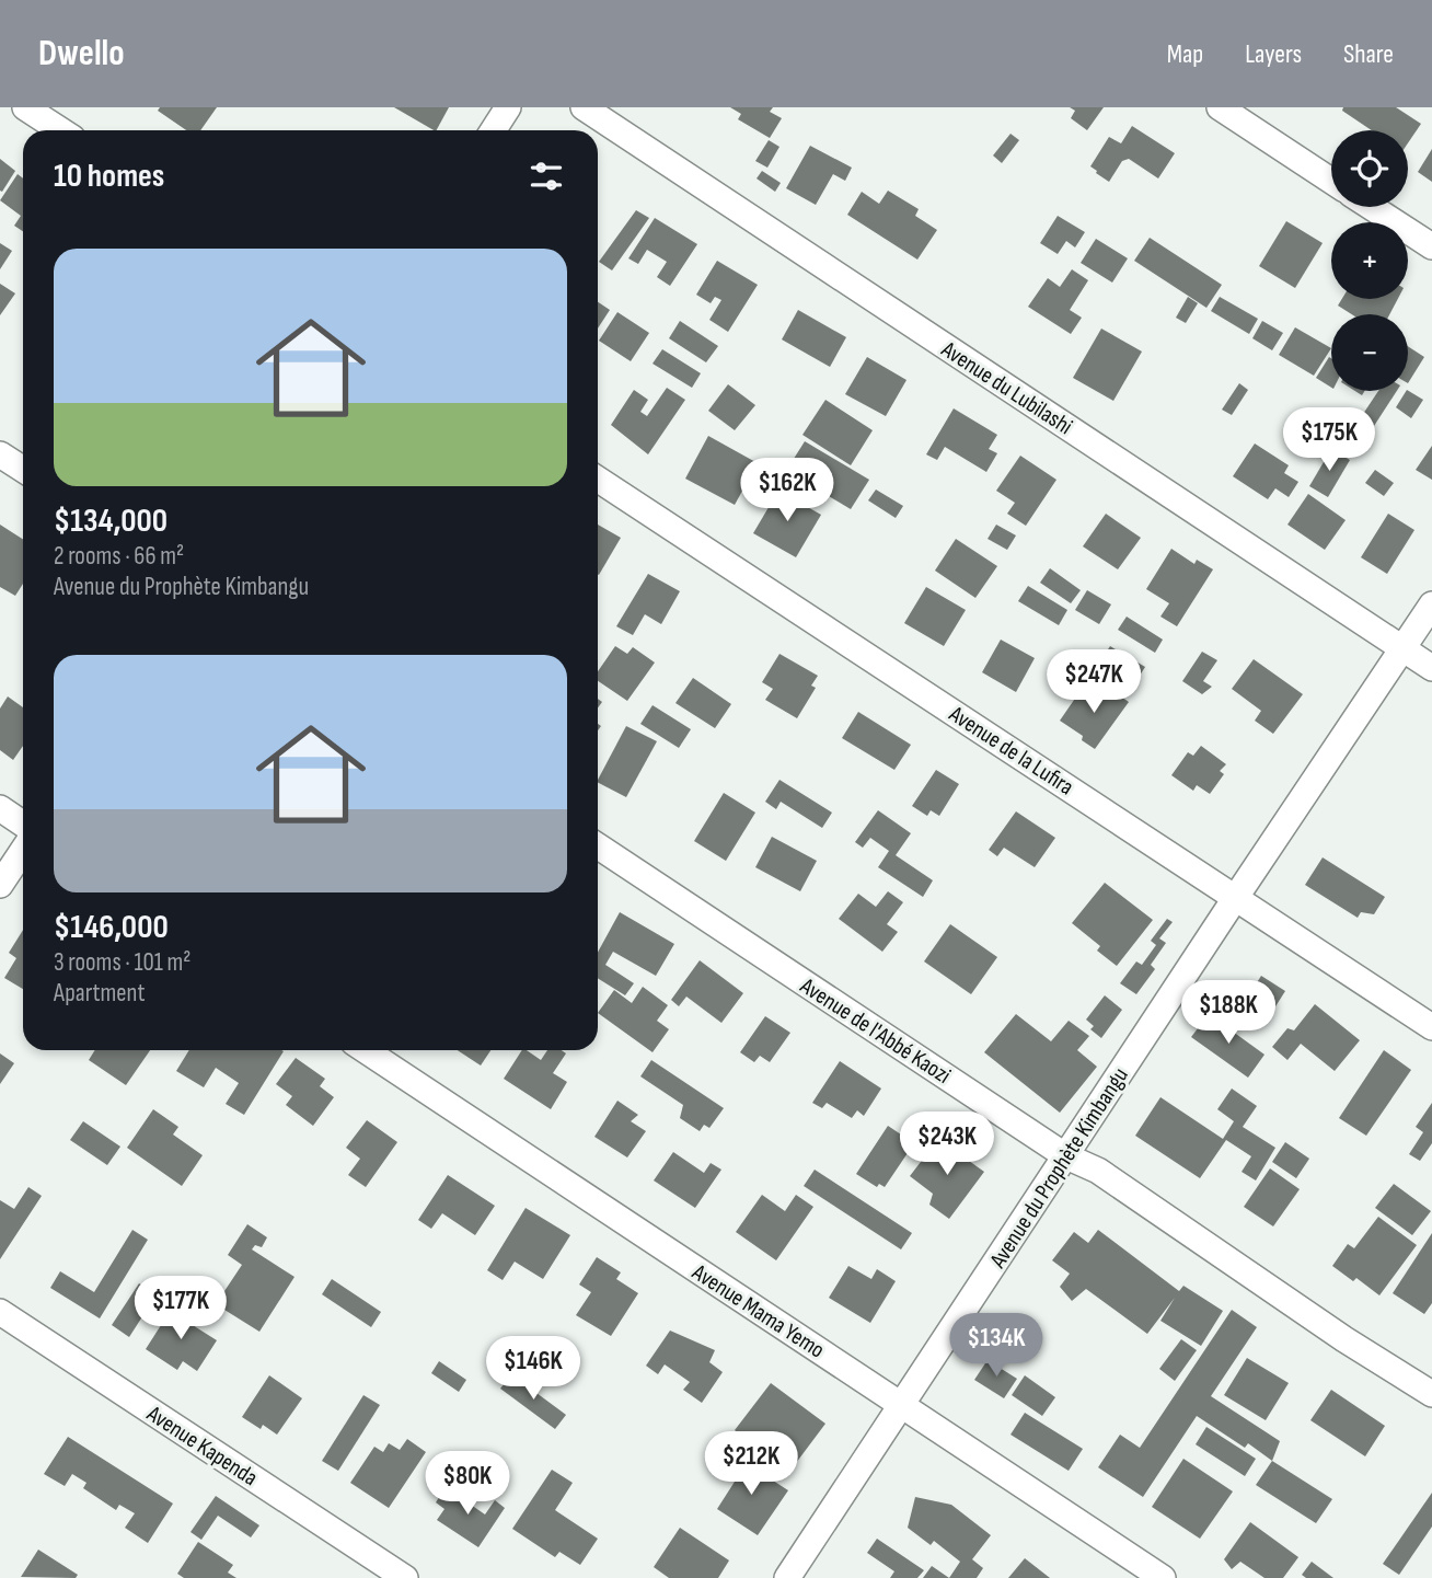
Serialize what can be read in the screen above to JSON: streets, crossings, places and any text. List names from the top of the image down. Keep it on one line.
{"streets":{"street":["Avenue du Lubilashi","Avenue de la Lufira","Avenue de l'Abbé Kaozi","Avenue du Prophète Kimbangu","Avenue Mama Yemo","Avenue Kapenda"]},"crossings":[["Avenue du Lubilashi","Avenue du Prophète Kimbangu"],["Avenue de la Lufira","Avenue du Prophète Kimbangu"],["Avenue de l'Abbé Kaozi","Avenue du Prophète Kimbangu"],["Avenue du Prophète Kimbangu","Avenue Mama Yemo"]],"page":{"header":"Dwello","nav":["Map","Layers","Share"],"map_buttons":["+","−"],"heading":"10 homes","list":[{"name":"$134,000","note":"2 rooms · 66 m² · Avenue du Prophète Kimbangu"},{"name":"$146,000","note":"3 rooms · 101 m² · Apartment"}],"price":["$175K","$162K","$247K","$188K","$243K","$177K","$134K","$146K","$212K","$80K"]}}
